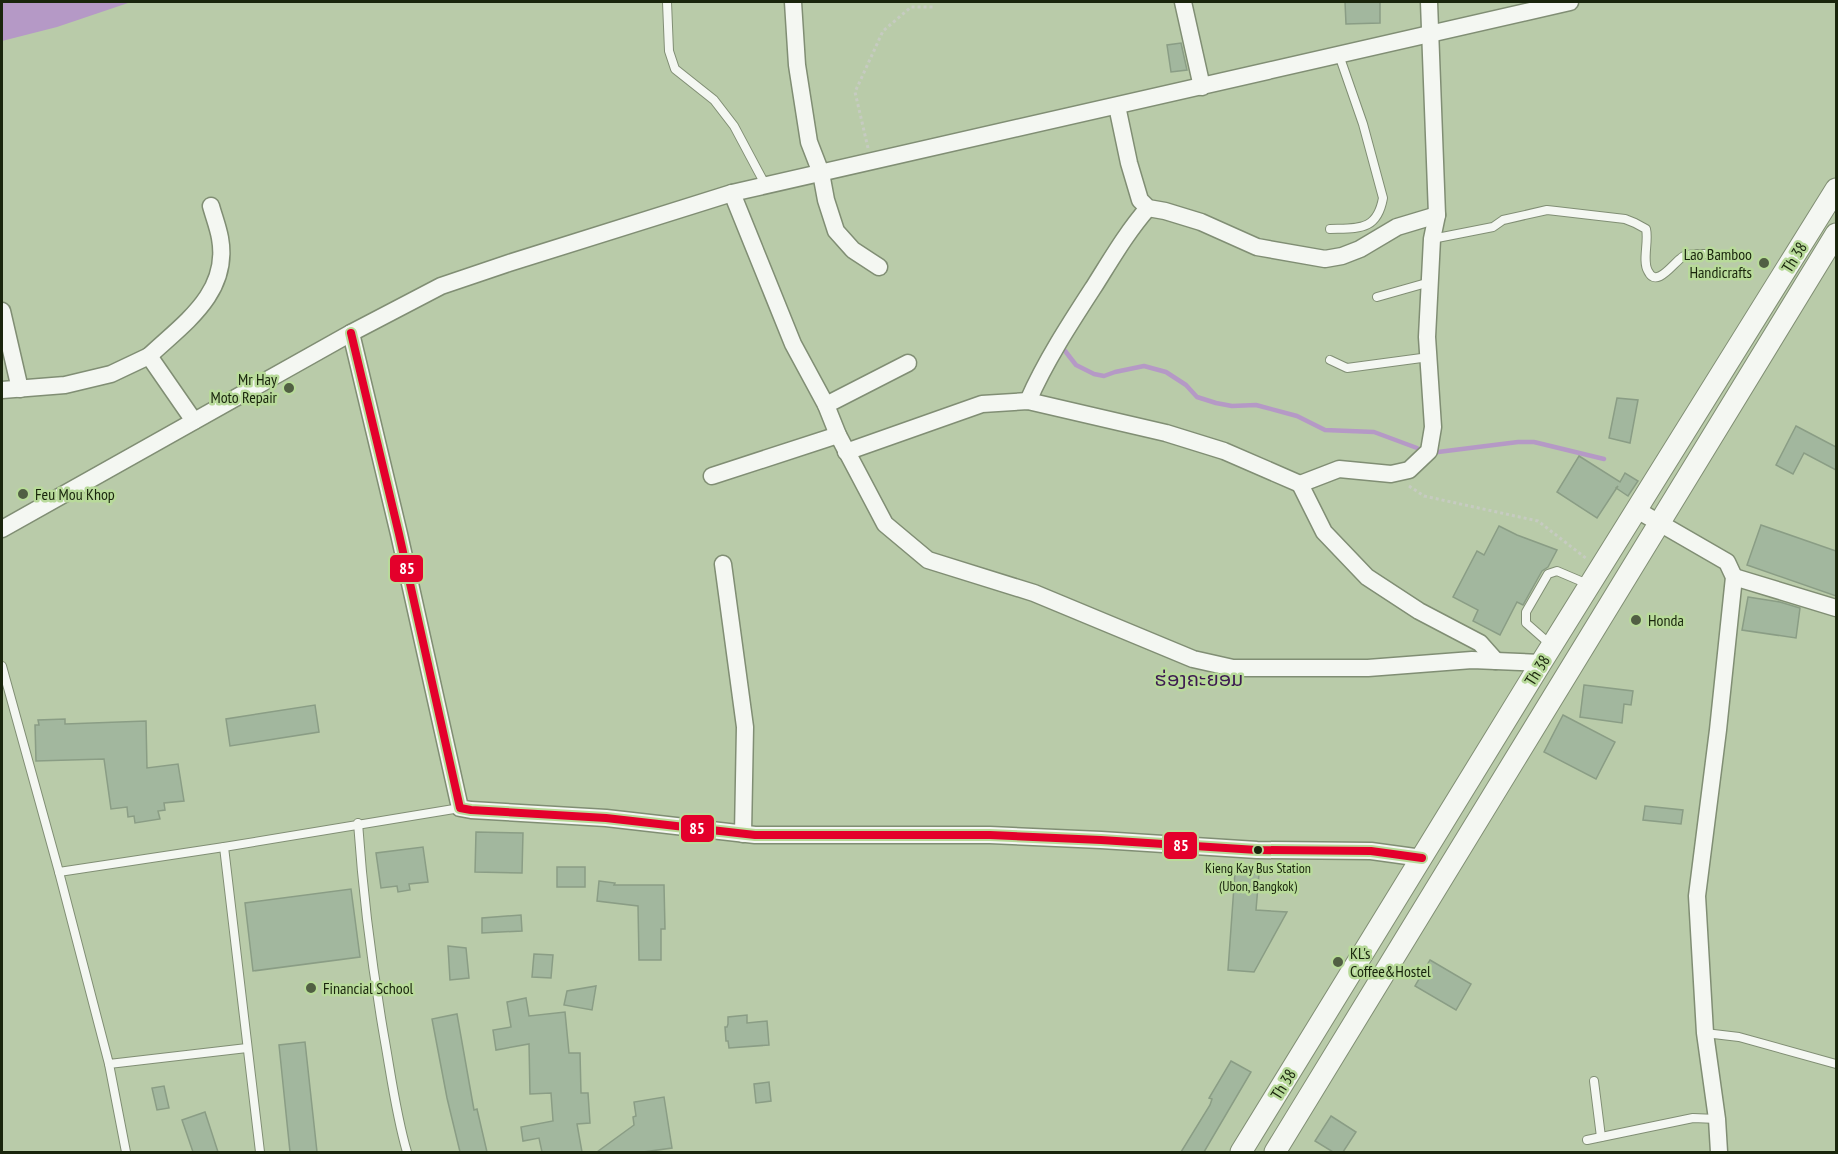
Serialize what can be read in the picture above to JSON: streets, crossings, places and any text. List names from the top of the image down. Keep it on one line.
{"streets":{"street":["Th 38"]},"districts":["ຮ່ອງຄະຍອມ"],"places":["Lao Bamboo Handicrafts","Mr Hay Moto Repair","Feu Mou Khop","Honda","Kieng Kay Bus Station (Ubon, Bangkok)","KL's Coffee&Hostel","Financial School"],"lines":["transit line 85"]}
